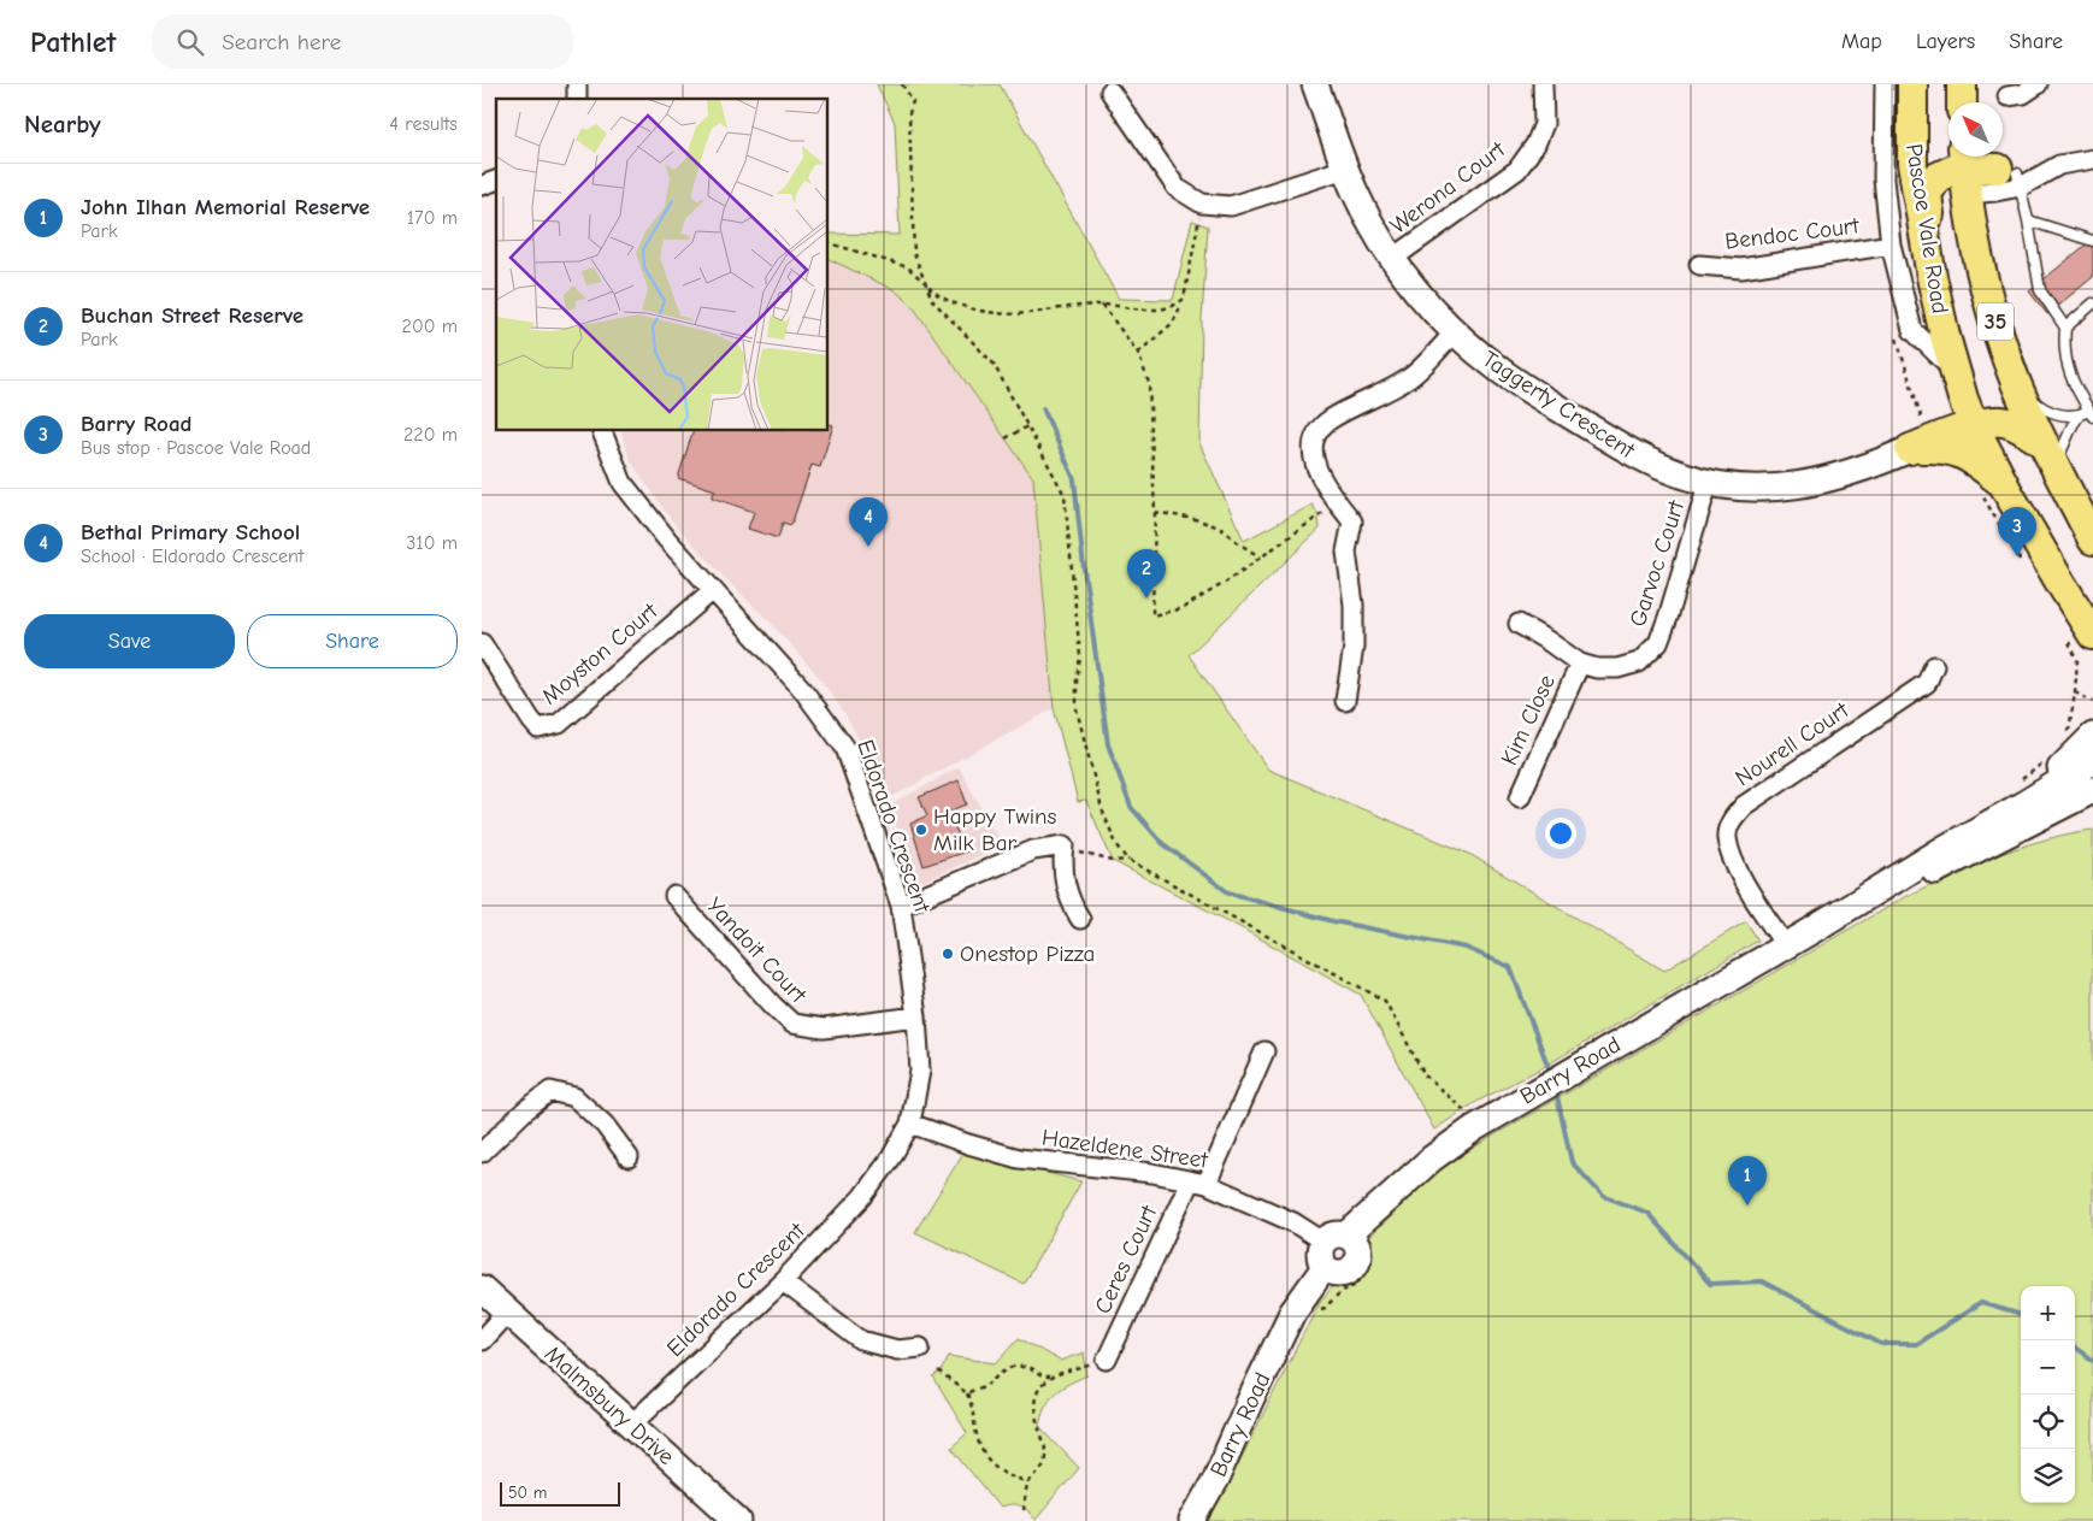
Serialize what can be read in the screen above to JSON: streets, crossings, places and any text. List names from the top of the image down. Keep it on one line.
{"streets":{"main road":["Pascoe Vale Road","35"],"street":["Werona Court","Bendoc Court","Taggerty Crescent","Garvoc Court","Moyston Court","Kim Close","Nourell Court","Eldorado Crescent","Yandoit Court","Barry Road","Hazeldene Street","Ceres Court","Malmsbury Drive"]},"crossings":[["Werona Court","Taggerty Crescent"],["Pascoe Vale Road","Bendoc Court"],["Taggerty Crescent","Garvoc Court"],["Garvoc Court","Kim Close"],["Moyston Court","Eldorado Crescent"],["Nourell Court","Barry Road"],["Eldorado Crescent","Yandoit Court"],["Eldorado Crescent","Hazeldene Street"],["Eldorado Crescent","Malmsbury Drive"],["Barry Road","Hazeldene Street"],["Hazeldene Street","Ceres Court"]],"places":["Happy Twins Milk Bar","Onestop Pizza"],"scale_bar":"50 m","north":"top left","page":{"header":"Pathlet","search":"Search here","nav":["Map","Layers","Share"],"heading":["Nearby","4 results"],"list":[{"mark":"1","name":"John Ilhan Memorial Reserve","note":"Park","value":"170 m"},{"mark":"2","name":"Buchan Street Reserve","note":"Park","value":"200 m"},{"mark":"3","name":"Barry Road","note":"Bus stop · Pascoe Vale Road","value":"220 m"},{"mark":"4","name":"Bethal Primary School","note":"School · Eldorado Crescent","value":"310 m"}],"pins":["4","3","2","1"],"buttons":["Save","Share"],"map_buttons":["+","−"],"scale":"50 m"}}
